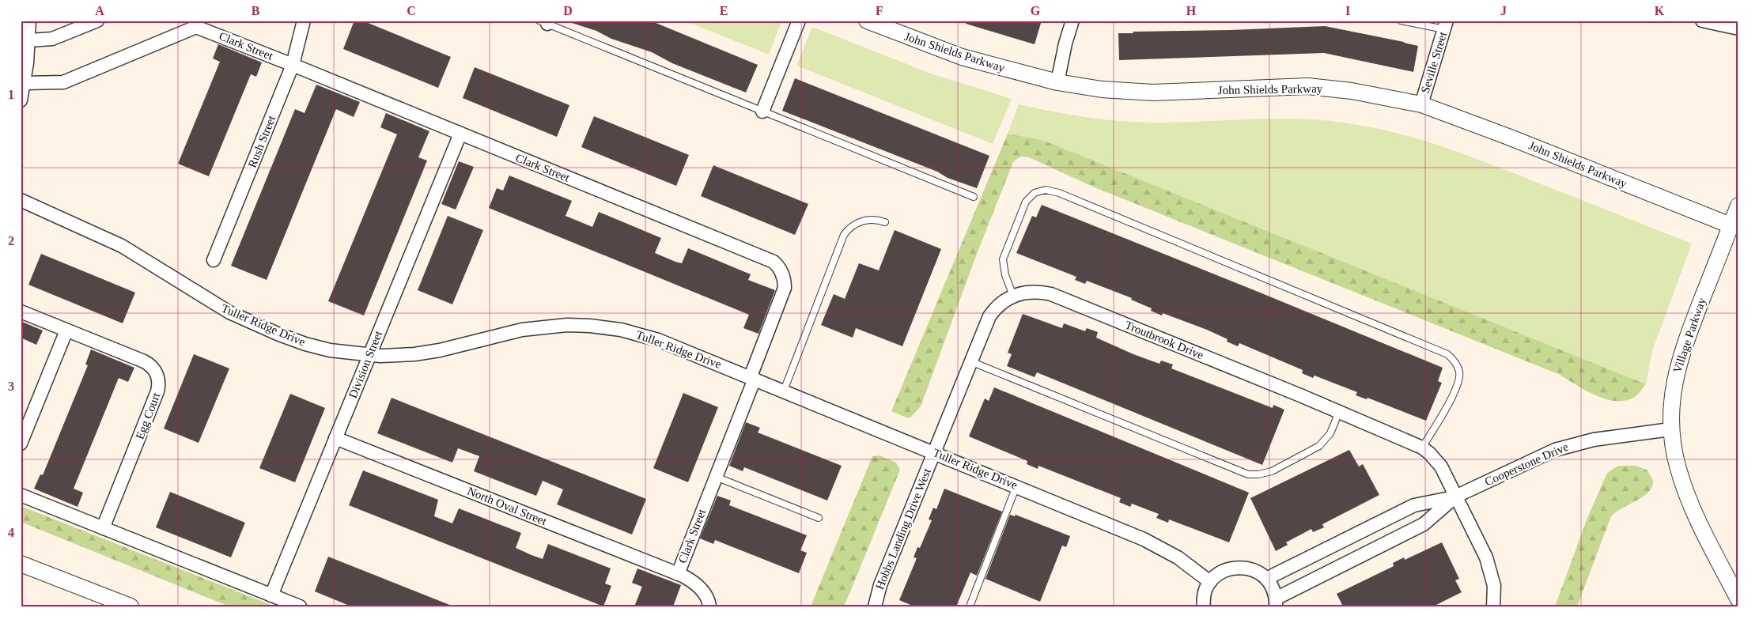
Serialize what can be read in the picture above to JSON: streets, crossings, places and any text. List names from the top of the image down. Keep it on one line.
{"streets":{"street":["Clark Street","John Shields Parkway","Seville Street","Rush Street","Tuller Ridge Drive","Village Parkway","Troutbrook Drive","Division Street","Egg Court","Cooperstone Drive","North Oval Street","Hobbs Landing Drive West"]},"crossings":[["Clark Street","Rush Street"],["Clark Street","Tuller Ridge Drive"],["Clark Street","Division Street"],["Clark Street","North Oval Street"],["John Shields Parkway","Seville Street"],["John Shields Parkway","Village Parkway"],["Tuller Ridge Drive","Troutbrook Drive"],["Tuller Ridge Drive","Division Street"],["Tuller Ridge Drive","Hobbs Landing Drive West"],["Village Parkway","Cooperstone Drive"],["Troutbrook Drive","Cooperstone Drive"],["Troutbrook Drive","Hobbs Landing Drive West"],["Division Street","North Oval Street"]],"grid":{"columns":["A","B","C","D","E","F","G","H","I","J","K"],"rows":["1","2","3","4"]}}
